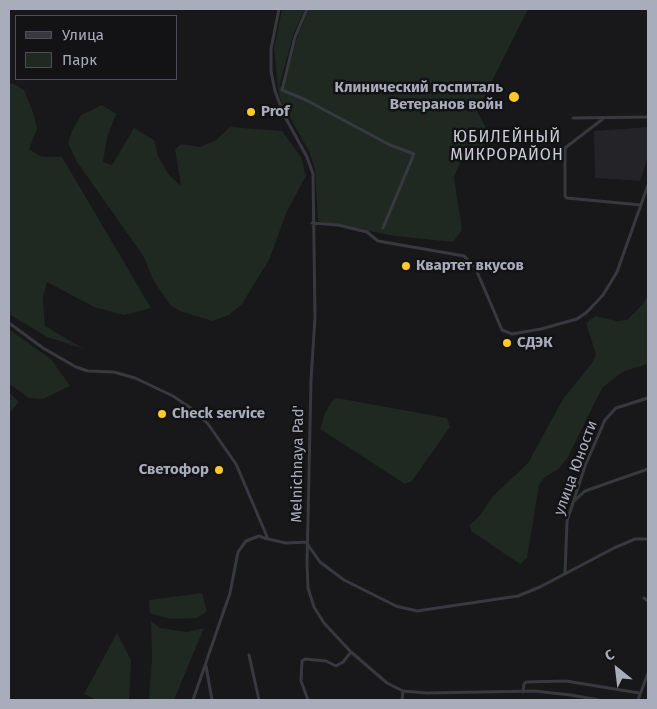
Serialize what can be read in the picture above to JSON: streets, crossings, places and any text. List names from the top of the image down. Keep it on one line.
{"streets":{"street":["Melnichnaya Pad'","улица Юности"]},"districts":["ЮБИЛЕЙНЫЙ МИКРОРАЙОН"],"places":["Клинический госпиталь Ветеранов войн","Prof","Квартет вкусов","СДЭК","Check service","Светофор"],"legend":["Улица","Парк"],"north":"top left"}
